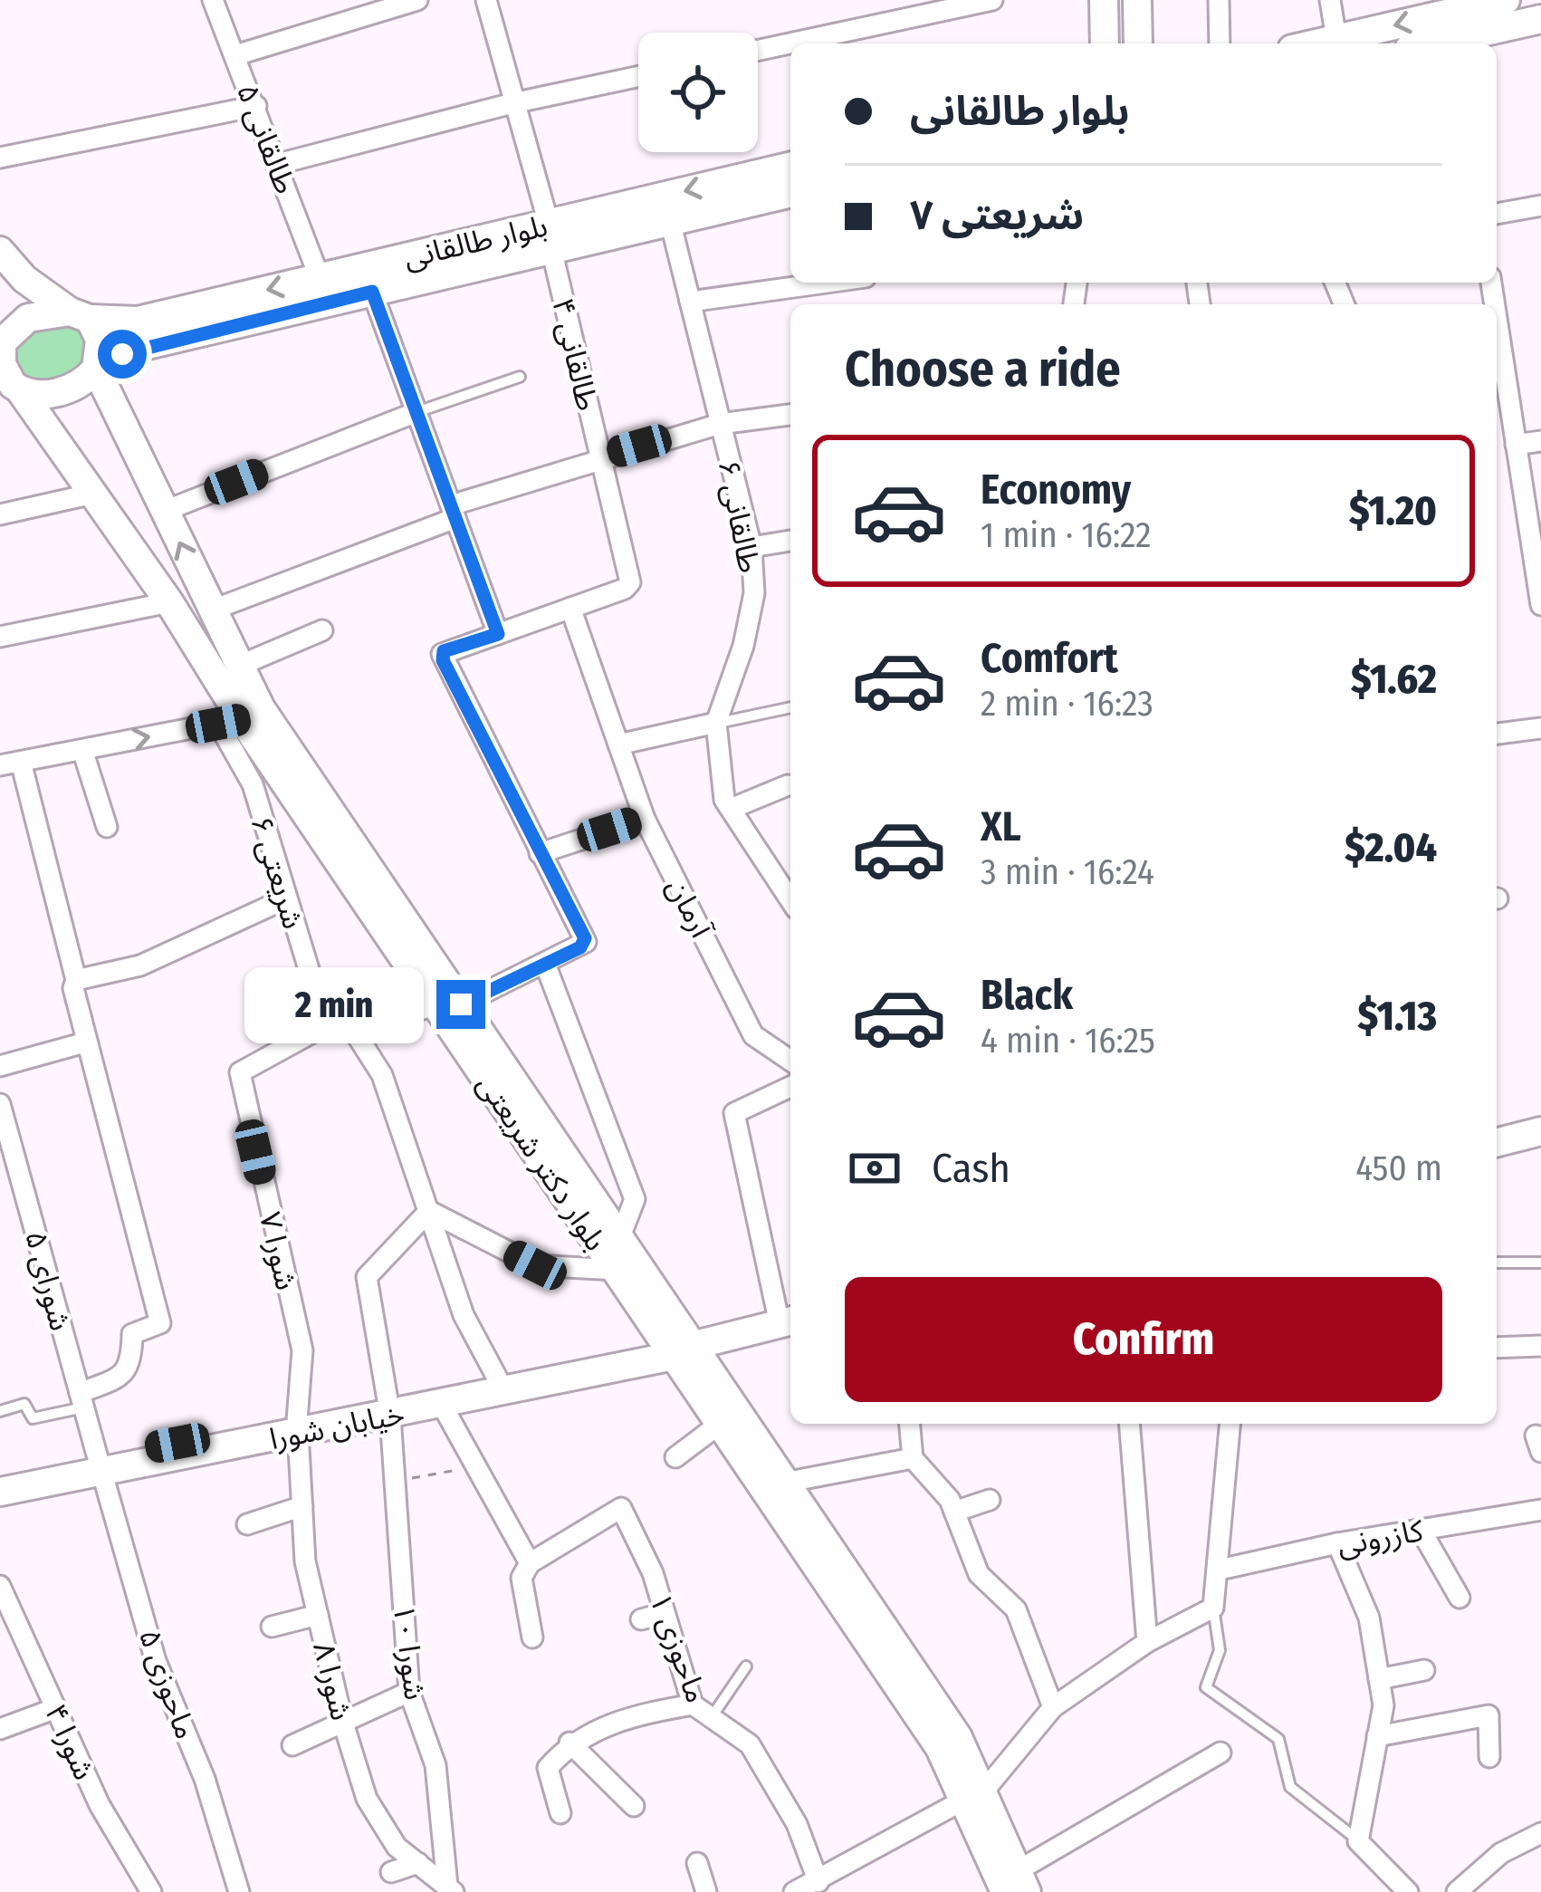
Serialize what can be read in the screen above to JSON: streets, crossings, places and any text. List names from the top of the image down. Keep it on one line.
{"streets":{"street":["طالقانی ۵","بلوار طالقانی","طالقانی ۴","طالقانی ۶","شریعتی ۶","آرمان","بلوار دکتر شریعتی","شورا ۷","شورای ۵","خیابان شورا","کازرونی","ماحوزی ۱","شورا ۱۰","شورا ۸","ماحوزی ۵","شورا ۴"]},"crossings":[["طالقانی ۵","بلوار طالقانی"],["بلوار طالقانی","طالقانی ۴"],["بلوار طالقانی","طالقانی ۶"],["بلوار طالقانی","بلوار دکتر شریعتی"],["طالقانی ۴","آرمان"],["شریعتی ۶","بلوار دکتر شریعتی"],["شریعتی ۶","شورا ۷"],["شریعتی ۶","خیابان شورا"],["شریعتی ۶","شورا ۱۰"],["بلوار دکتر شریعتی","خیابان شورا"],["شورا ۷","خیابان شورا"],["شورا ۷","شورا ۸"],["شورای ۵","خیابان شورا"],["شورای ۵","ماحوزی ۵"],["خیابان شورا","شورا ۱۰"],["خیابان شورا","شورا ۸"],["خیابان شورا","ماحوزی ۵"],["شورا ۱۰","شورا ۸"]],"page":{"banner":["بلوار طالقانی","شریعتی ۷"],"heading":"Choose a ride","list":[{"name":"Economy","note":"1 min · 16:22","value":"$1.20"},{"name":"Comfort","note":"2 min · 16:23","value":"$1.62"},{"name":"XL","note":"3 min · 16:24","value":"$2.04"},{"name":"Black","note":"4 min · 16:25","value":"$1.13"}],"bubble":"2 min","pay":["Cash","450 m"],"buttons":"Confirm"}}
